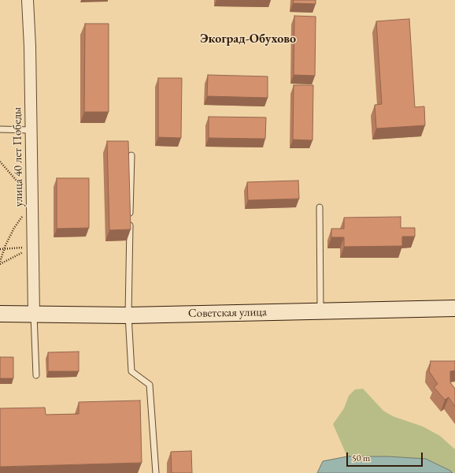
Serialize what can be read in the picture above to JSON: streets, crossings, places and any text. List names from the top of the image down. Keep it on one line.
{"streets":{"main road":["Советская улица"],"street":["улица 40 лет Победы"]},"crossings":[["улица 40 лет Победы","Советская улица"]],"districts":["Экоград-Обухово"],"scale_bar":"50 m"}
